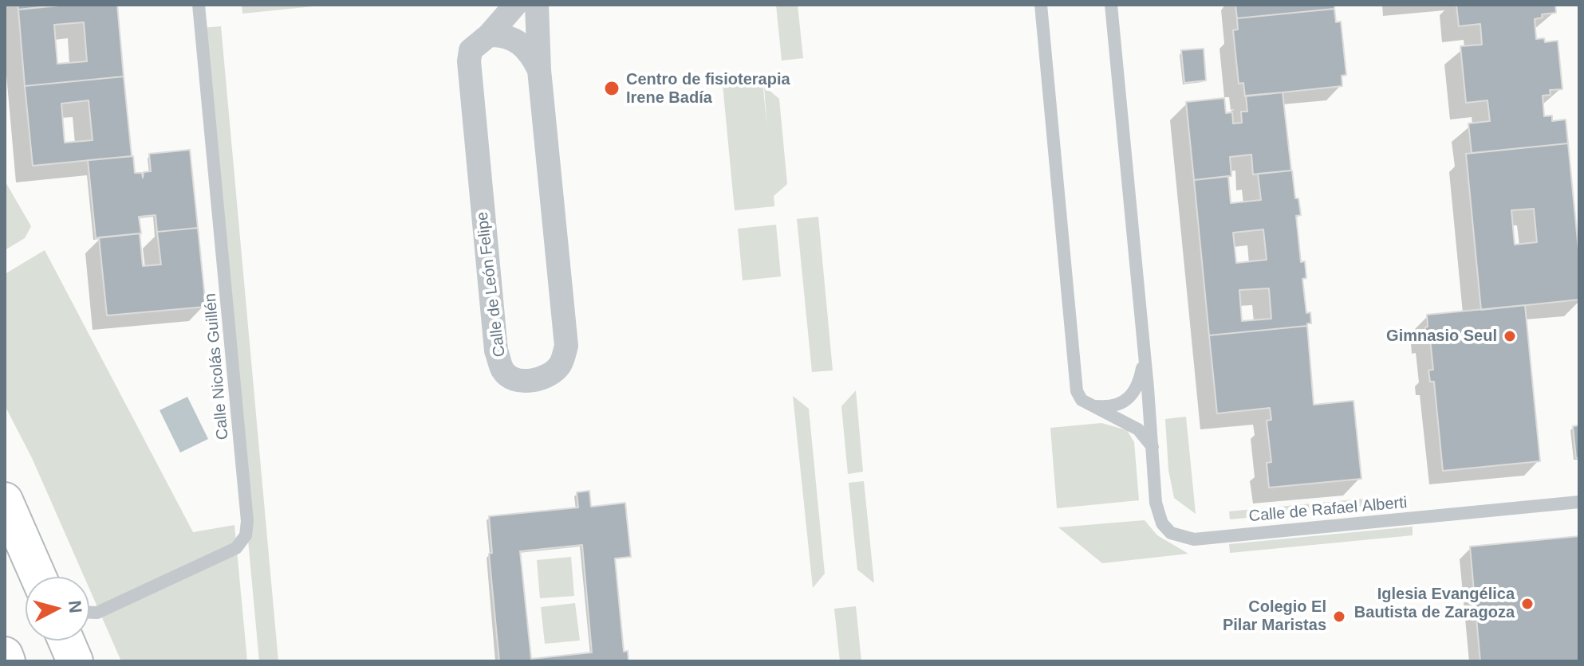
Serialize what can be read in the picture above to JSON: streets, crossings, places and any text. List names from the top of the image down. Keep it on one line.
{"streets":{"street":["Calle de León Felipe"],"lane":["Calle Nicolás Guillén","Calle de Rafael Alberti"]},"places":["Centro de fisioterapia Irene Badía","Gimnasio Seul","Iglesia Evangélica Bautista de Zaragoza","Colegio El Pilar Maristas"],"north":"right"}
